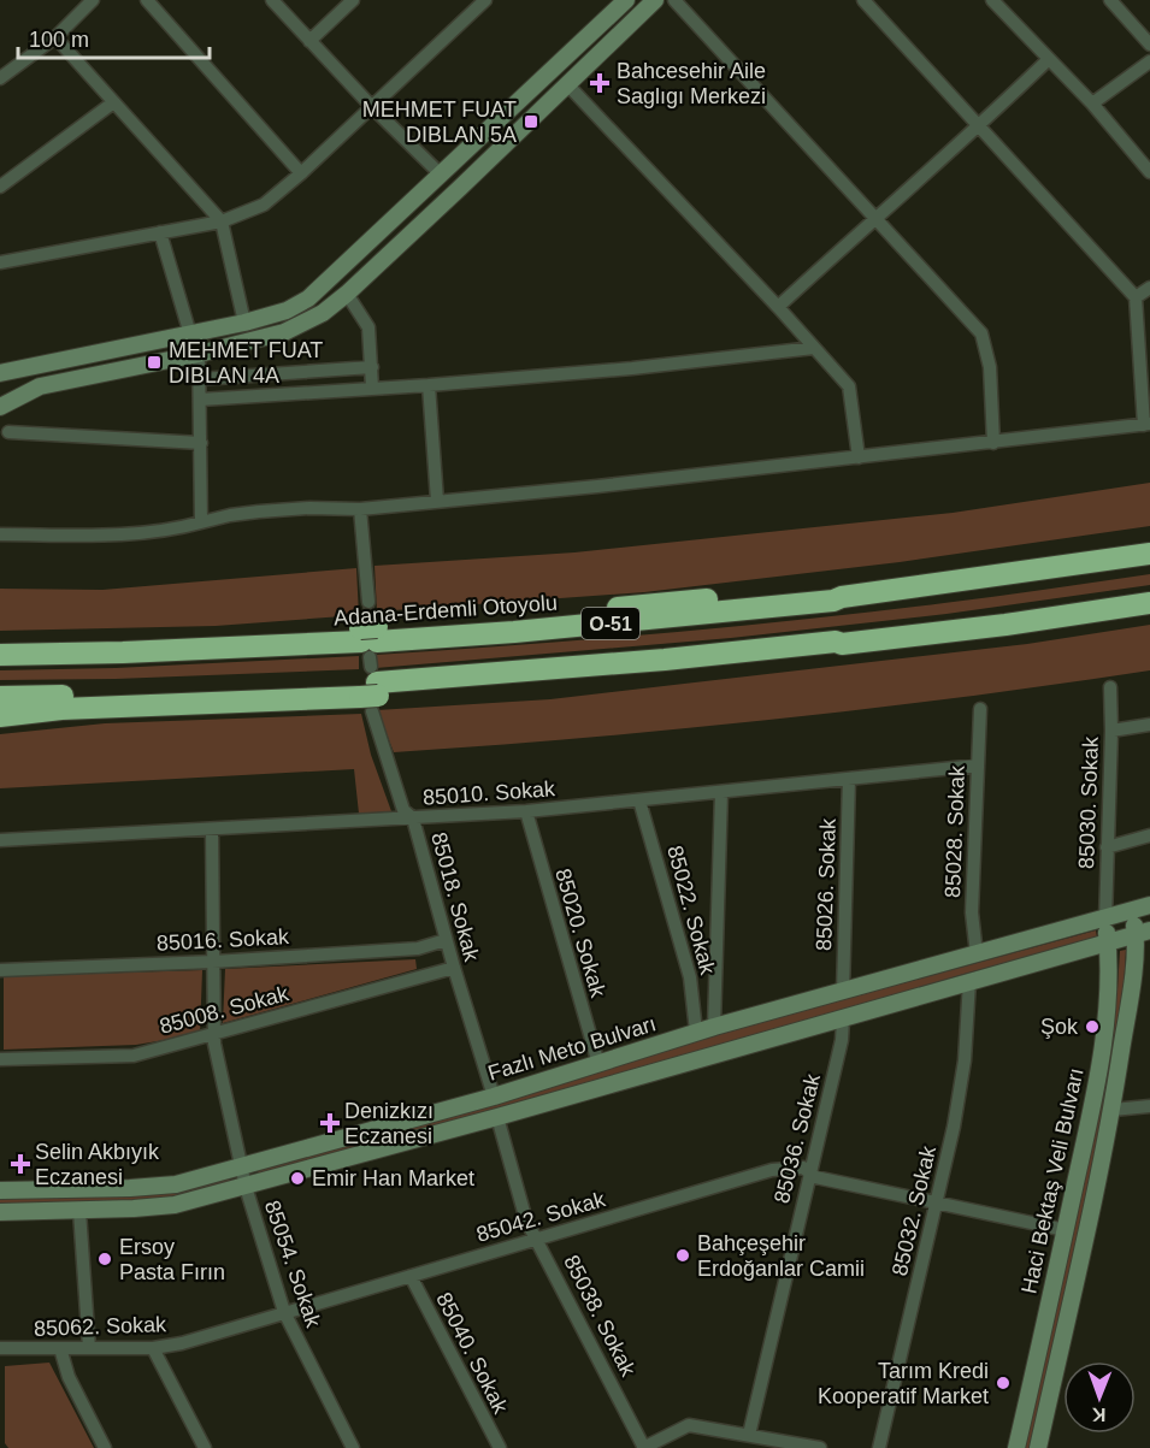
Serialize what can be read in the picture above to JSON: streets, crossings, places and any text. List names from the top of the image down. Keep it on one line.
{"streets":{"highway":["Adana-Erdemli Otoyolu","O-51"],"main road":["Fazlı Meto Bulvarı","Haci Bektaş Veli Bulvarı"],"street":["85010. Sokak","85030. Sokak","85028. Sokak","85026. Sokak","85018. Sokak","85022. Sokak","85020. Sokak","85016. Sokak","85008. Sokak","85036. Sokak","85032. Sokak","85042. Sokak","85054. Sokak","85038. Sokak","85062. Sokak","85040. Sokak"]},"crossings":[["Adana-Erdemli Otoyolu","85018. Sokak"],["85010. Sokak","85028. Sokak"],["85010. Sokak","85026. Sokak"],["85010. Sokak","85018. Sokak"],["85010. Sokak","85022. Sokak"],["85010. Sokak","85020. Sokak"],["85010. Sokak","85054. Sokak"],["85030. Sokak","Fazlı Meto Bulvarı"],["85030. Sokak","Haci Bektaş Veli Bulvarı"],["85028. Sokak","Fazlı Meto Bulvarı"],["85026. Sokak","Fazlı Meto Bulvarı"],["85018. Sokak","85016. Sokak"],["85018. Sokak","85008. Sokak"],["85018. Sokak","Fazlı Meto Bulvarı"],["85022. Sokak","Fazlı Meto Bulvarı"],["85020. Sokak","Fazlı Meto Bulvarı"],["85016. Sokak","85054. Sokak"],["85008. Sokak","85054. Sokak"],["Fazlı Meto Bulvarı","85036. Sokak"],["Fazlı Meto Bulvarı","Haci Bektaş Veli Bulvarı"],["Fazlı Meto Bulvarı","85032. Sokak"],["Fazlı Meto Bulvarı","85054. Sokak"],["Fazlı Meto Bulvarı","85038. Sokak"],["85036. Sokak","85042. Sokak"],["Haci Bektaş Veli Bulvarı","85042. Sokak"],["85032. Sokak","85042. Sokak"],["85042. Sokak","85054. Sokak"],["85042. Sokak","85038. Sokak"],["85042. Sokak","85062. Sokak"],["85042. Sokak","85040. Sokak"],["85054. Sokak","85062. Sokak"]],"places":{"health":["Bahcesehir Aile Saglıgı Merkezi","Denizkızı Eczanesi","Selin Akbıyık Eczanesi"],"transit":["MEHMET FUAT DIBLAN 5A","MEHMET FUAT DIBLAN 4A"],"other":["Şok","Emir Han Market","Bahçeşehir Erdoğanlar Camii","Ersoy Pasta Fırın","Tarım Kredi Kooperatif Market"]},"scale_bar":"100 m","north":"bottom"}
